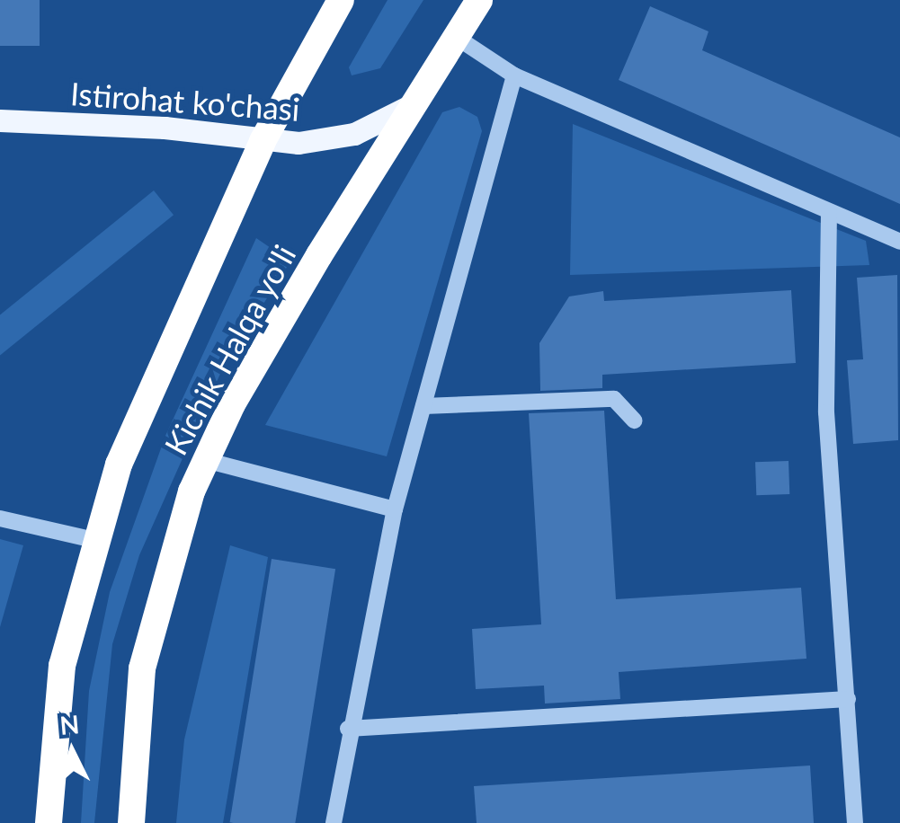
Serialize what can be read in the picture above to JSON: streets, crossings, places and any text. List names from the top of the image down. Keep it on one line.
{"streets":{"highway":["Kichik Halqa yo'li"],"main road":["Istirohat ko'chasi"]},"crossings":[["Istirohat ko'chasi","Kichik Halqa yo'li"]],"north":"top"}
